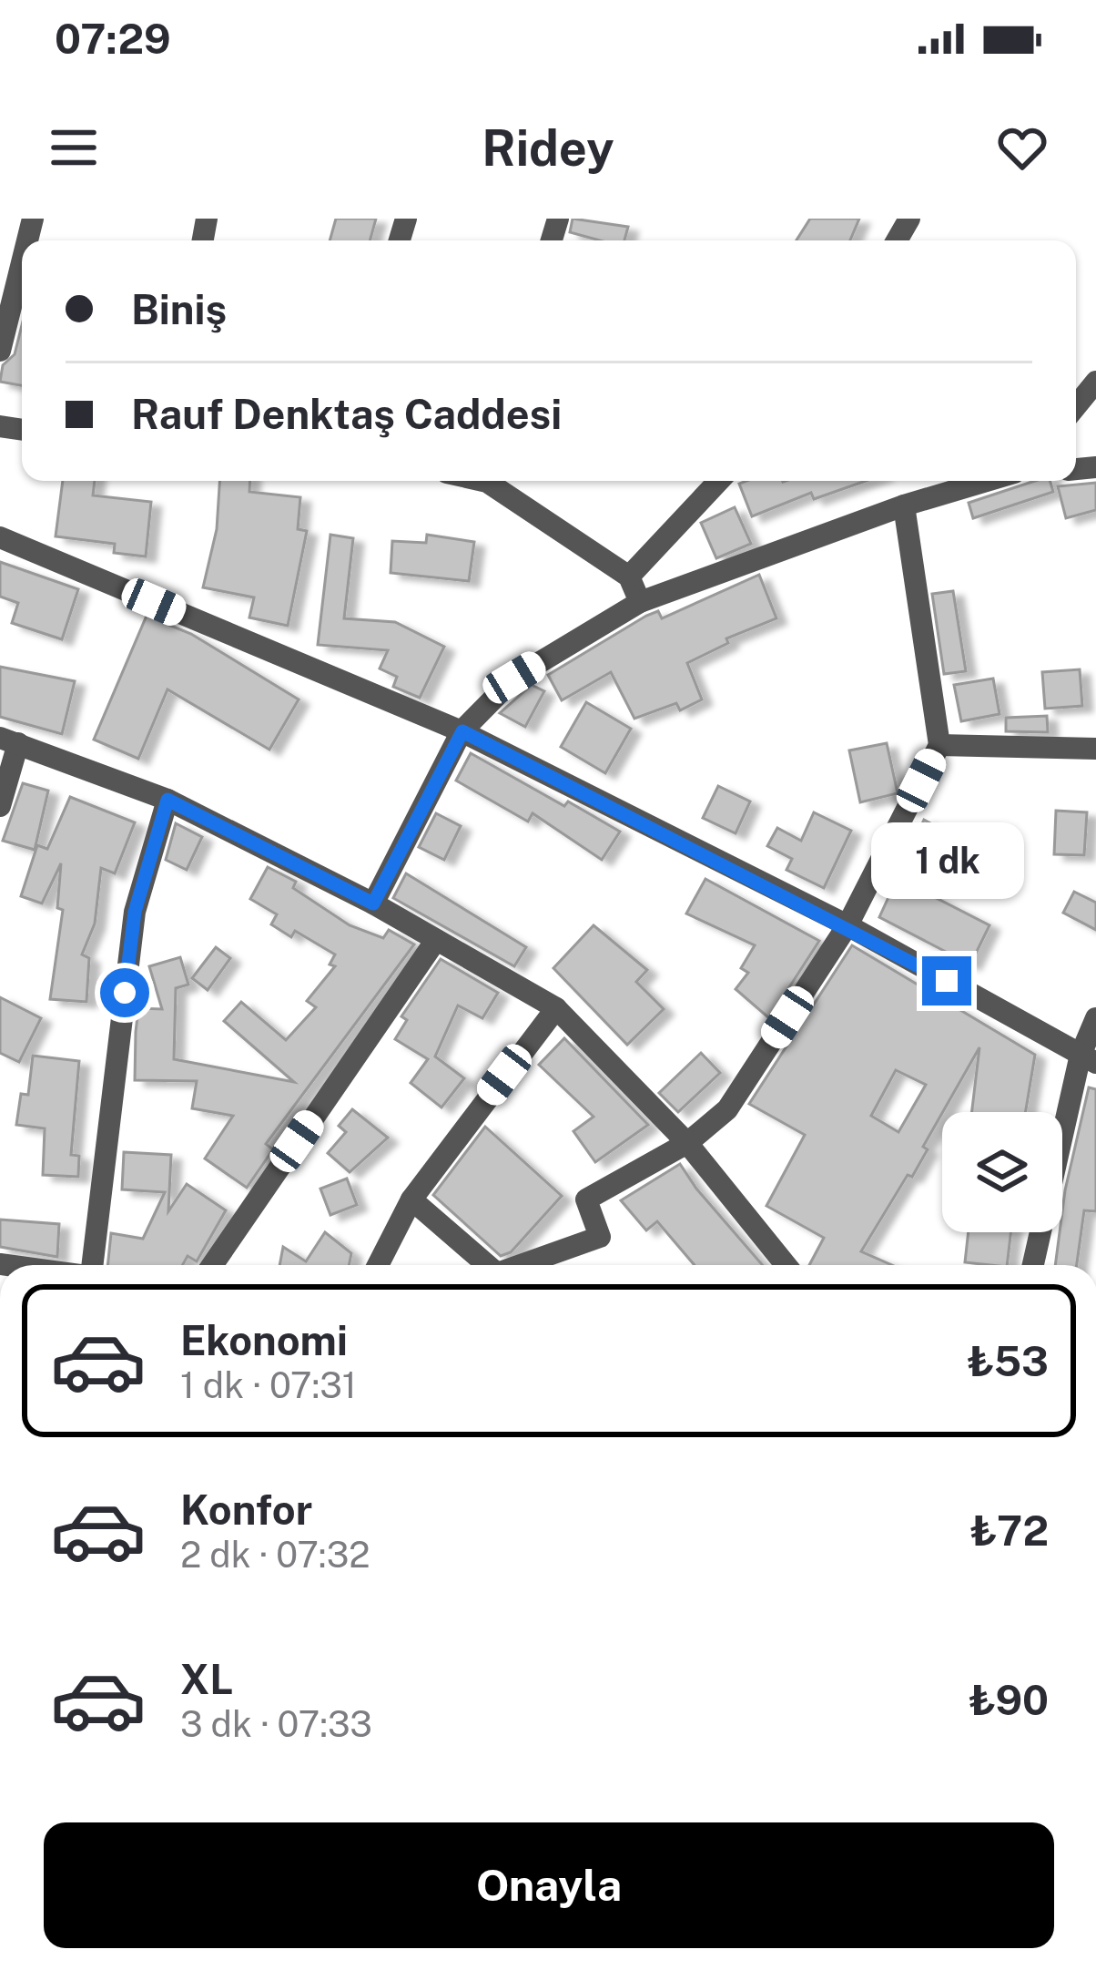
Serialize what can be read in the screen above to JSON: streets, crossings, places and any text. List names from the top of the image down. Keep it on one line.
{"page":{"status":"07:29","header":"Ridey","banner":["Biniş","Rauf Denktaş Caddesi"],"bubble":"1 dk","list":[{"name":"Ekonomi","note":"1 dk · 07:31","value":"₺53"},{"name":"Konfor","note":"2 dk · 07:32","value":"₺72"},{"name":"XL","note":"3 dk · 07:33","value":"₺90"}],"buttons":"Onayla"}}
